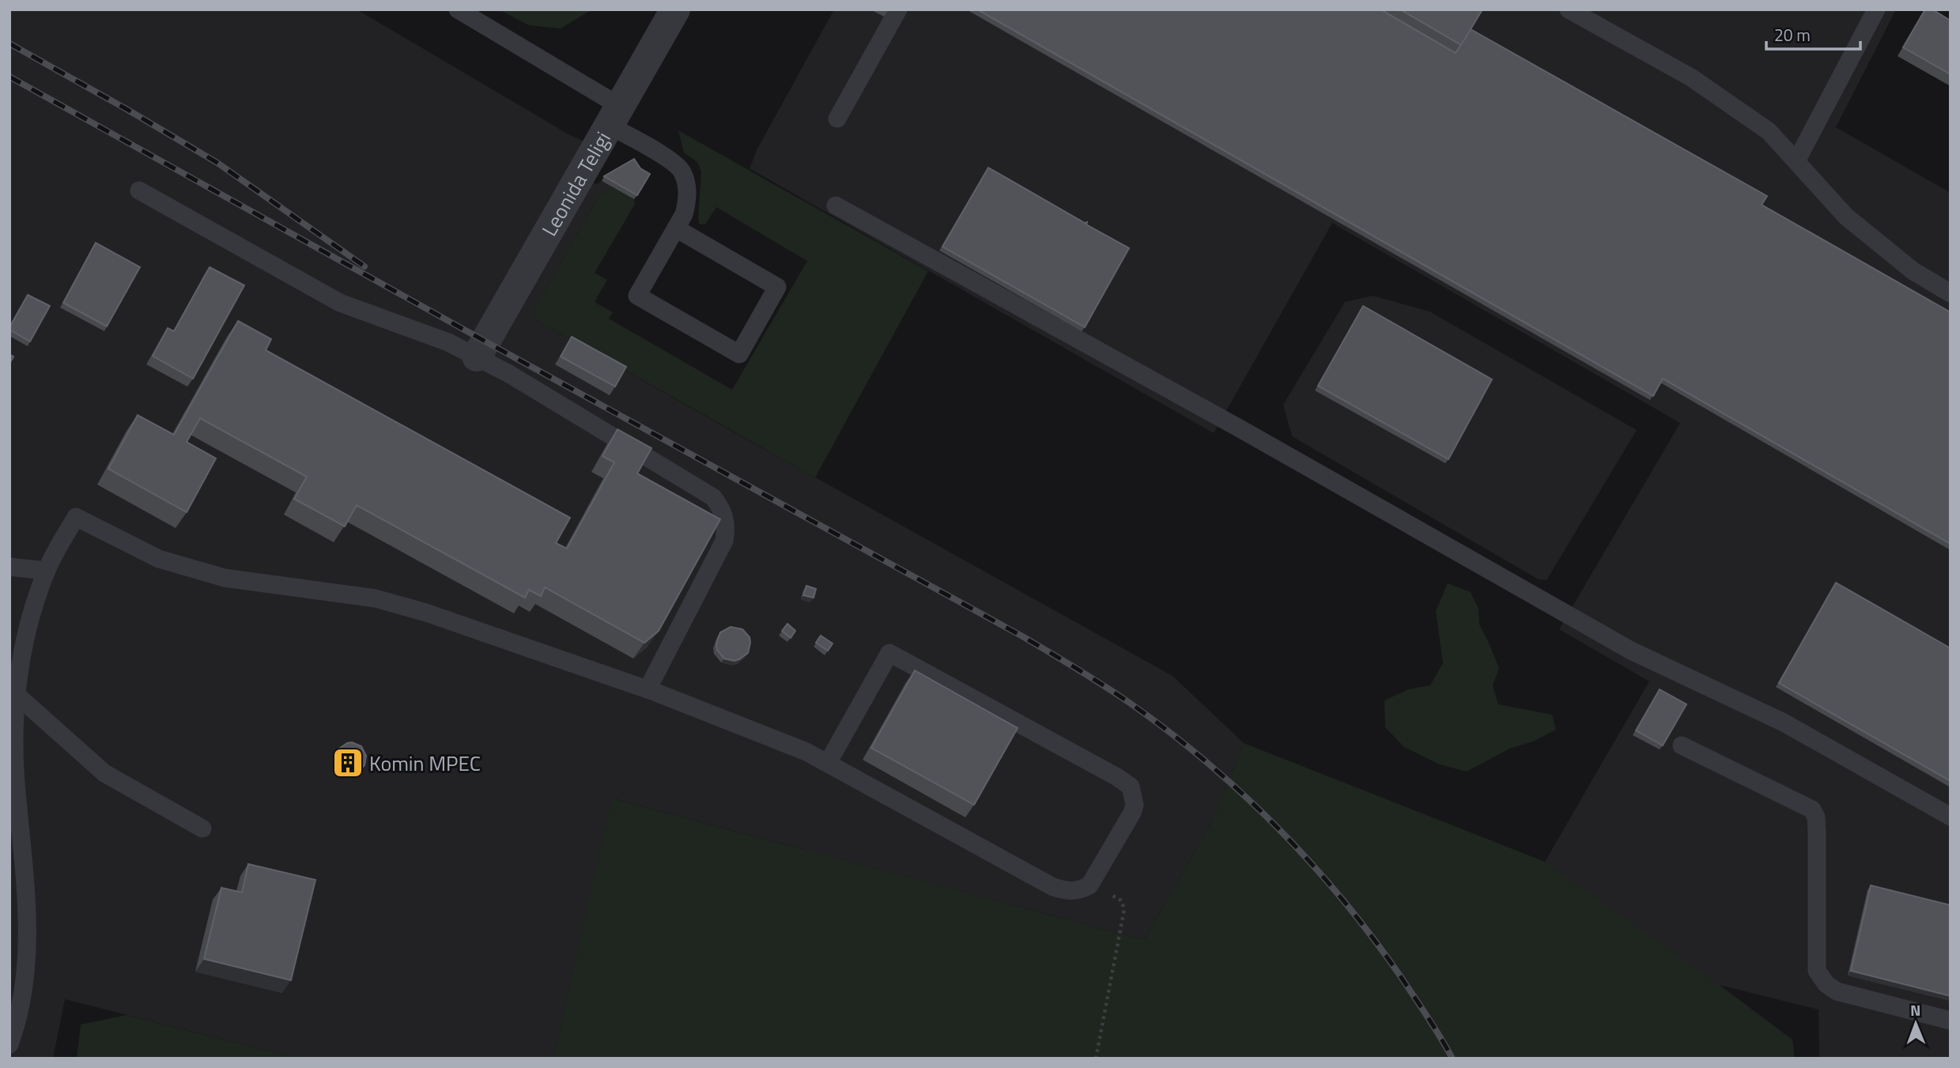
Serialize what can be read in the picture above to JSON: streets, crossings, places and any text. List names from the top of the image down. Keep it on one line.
{"streets":{"street":["Leonida Teligi"]},"places":{"building":["Komin MPEC"]},"scale_bar":"20 m","north":"top"}
